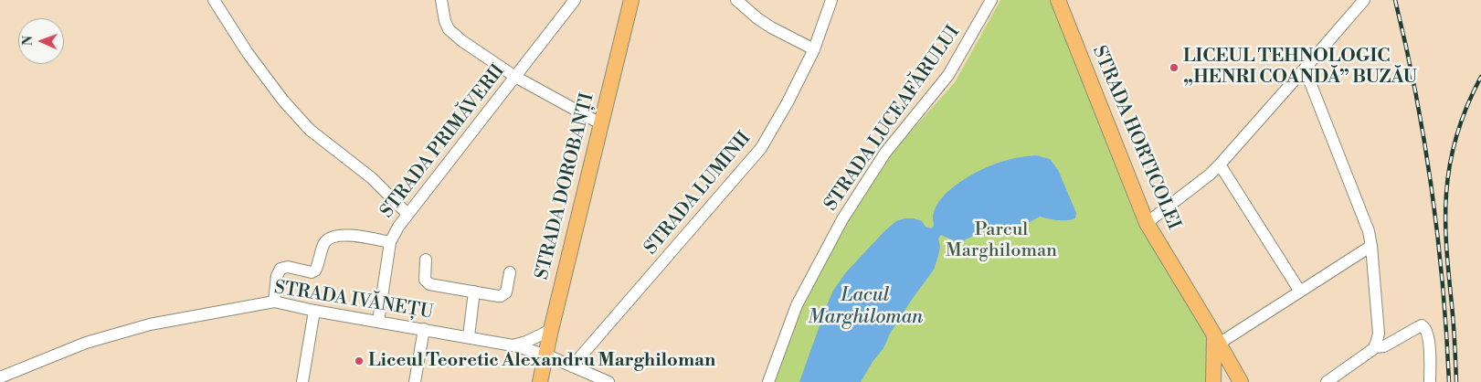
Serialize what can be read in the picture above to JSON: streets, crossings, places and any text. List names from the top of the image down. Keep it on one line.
{"streets":{"main road":["STRADA HORTICOLEI","STRADA DOROBANȚI"],"street":["STRADA LUCEAFĂRULUI","STRADA PRIMĂVERII","STRADA LUMINII","STRADA IVĂNEȚU"]},"crossings":[["STRADA PRIMĂVERII","STRADA IVĂNEȚU"],["STRADA DOROBANȚI","STRADA IVĂNEȚU"],["STRADA LUMINII","STRADA IVĂNEȚU"]],"water":["Lacul Marghiloman"],"parks":["Parcul Marghiloman"],"places":["LICEUL TEHNOLOGIC „HENRI COANDĂ” BUZĂU","Liceul Teoretic Alexandru Marghiloman"],"north":"left"}
